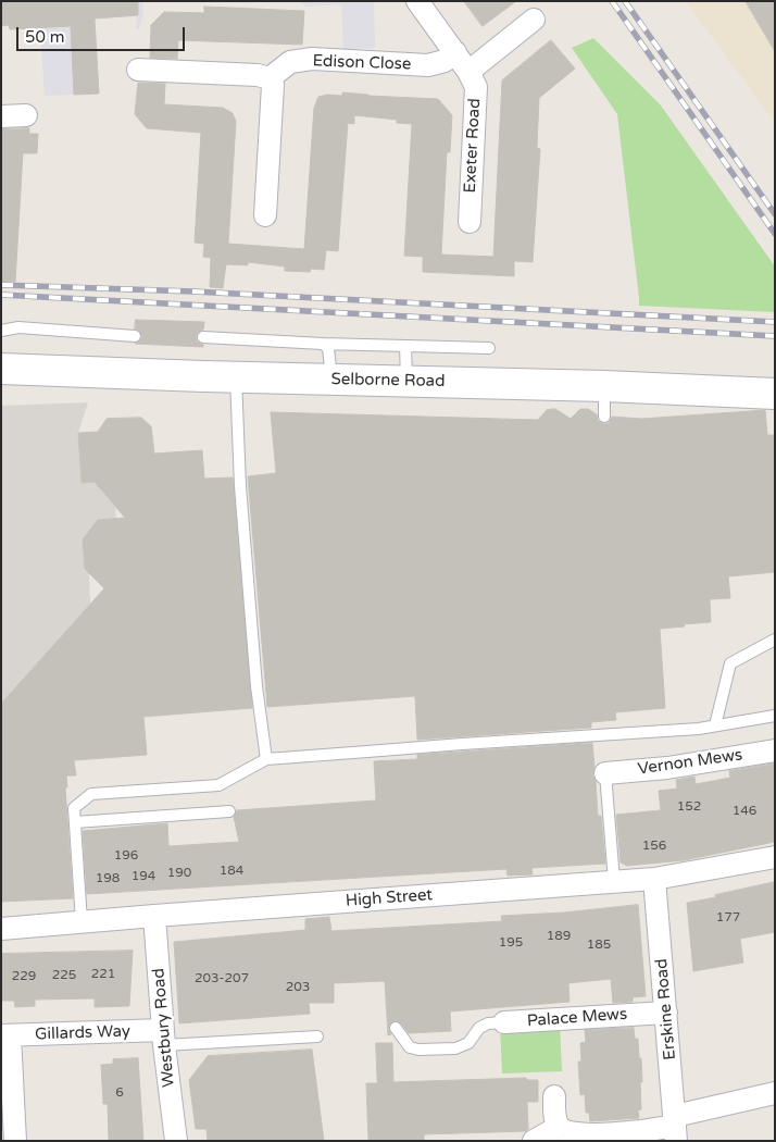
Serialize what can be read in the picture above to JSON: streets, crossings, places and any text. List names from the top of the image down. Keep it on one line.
{"streets":{"street":["Edison Close","Exeter Road","Selborne Road","Vernon Mews","High Street","Erskine Road","Palace Mews","Westbury Road","Gillards Way"]},"crossings":[["Edison Close","Exeter Road"],["High Street","Erskine Road"],["High Street","Westbury Road"],["Erskine Road","Palace Mews"],["Westbury Road","Gillards Way"]],"house_numbers":["152","146","156","196","184","190","194","198","177","189","195","185","221","225","229","203-207","203","6"],"scale_bar":"50 m"}
